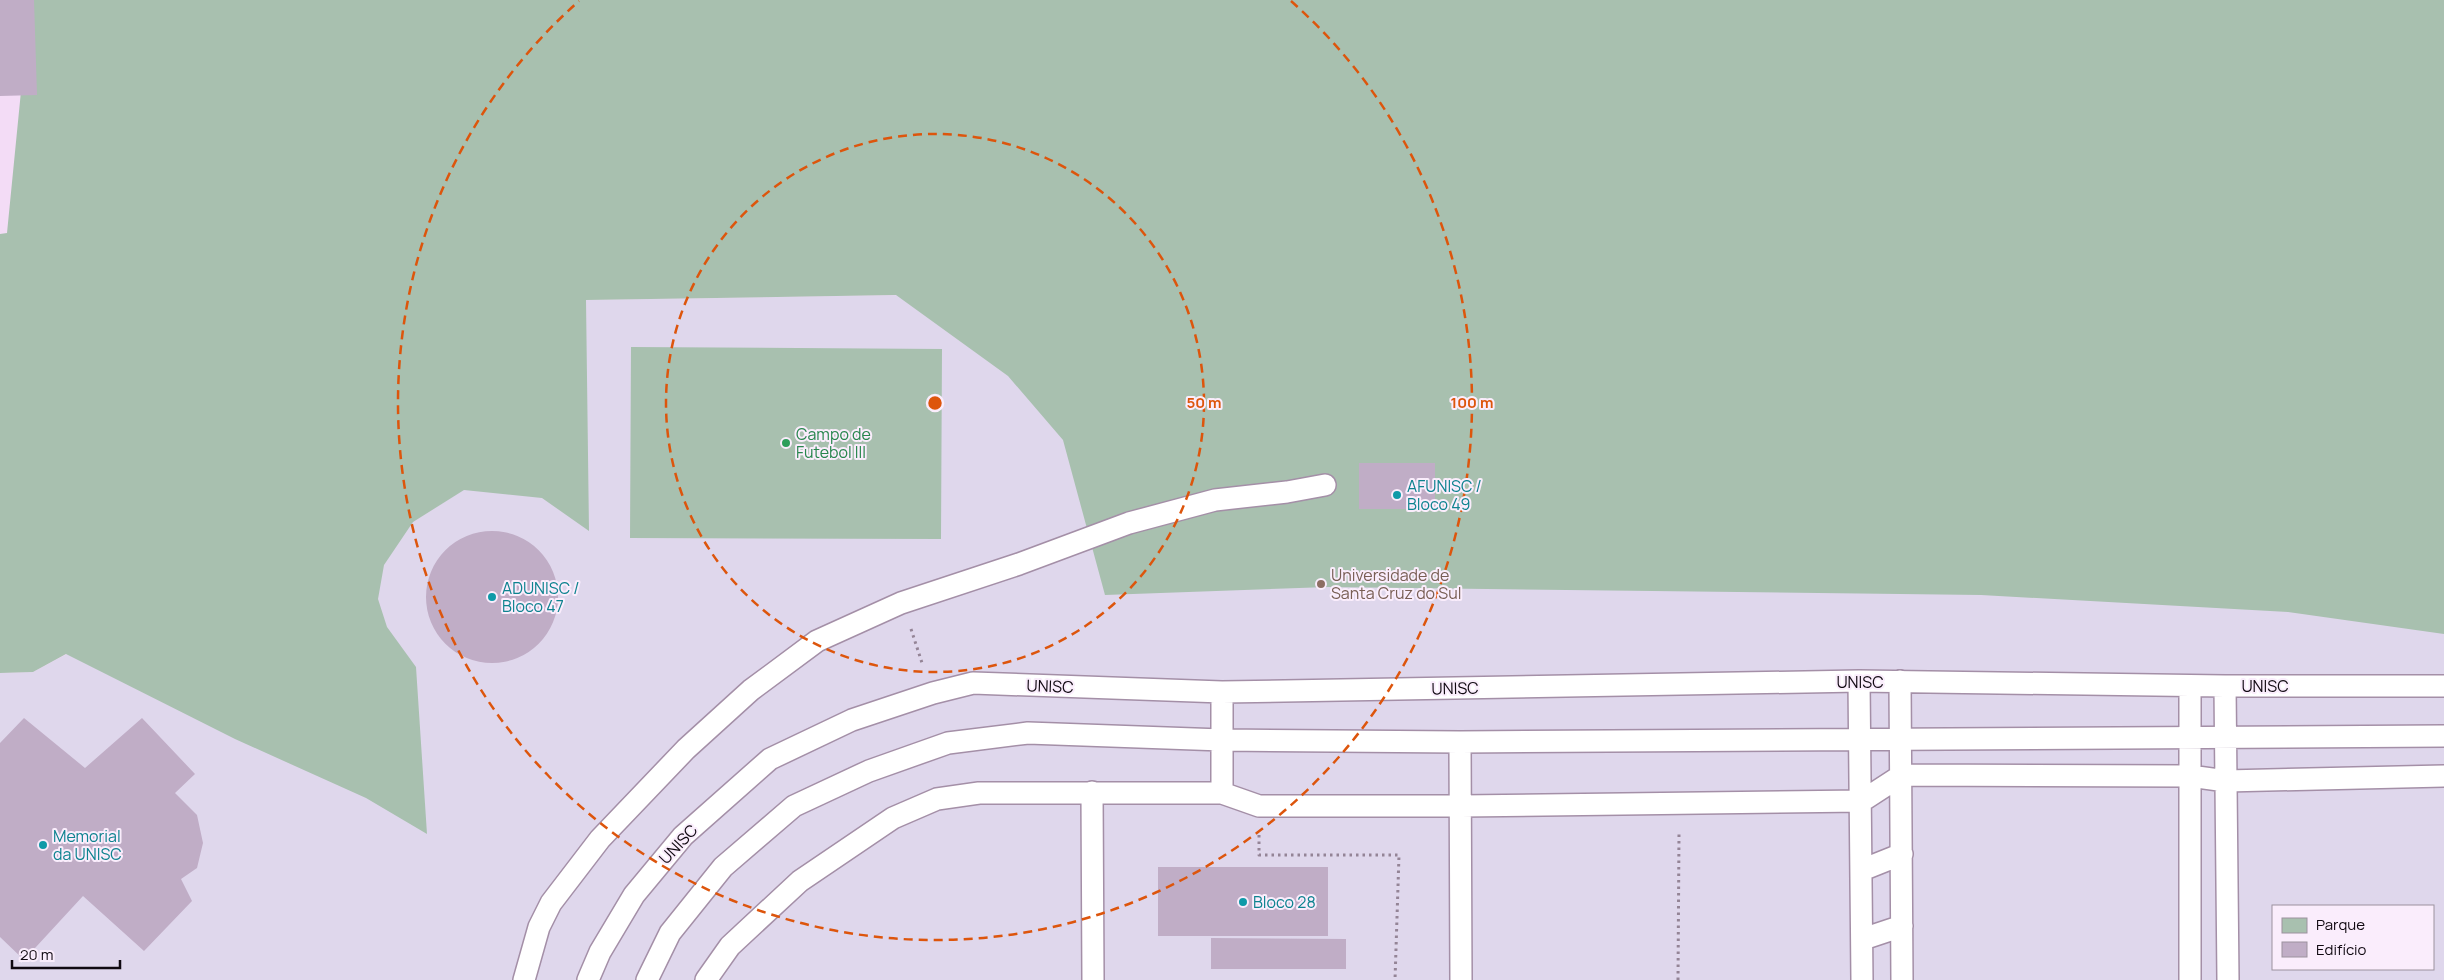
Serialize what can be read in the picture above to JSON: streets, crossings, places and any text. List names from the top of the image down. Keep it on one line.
{"streets":{"lane":["UNISC"]},"places":["Campo de Futebol III","AFUNISC / Bloco 49","Universidade de Santa Cruz do Sul","ADUNISC / Bloco 47","Memorial da UNISC","Bloco 28"],"legend":["Parque","Edifício"],"scale_bar":"20 m","rings":["50 m","100 m"]}
